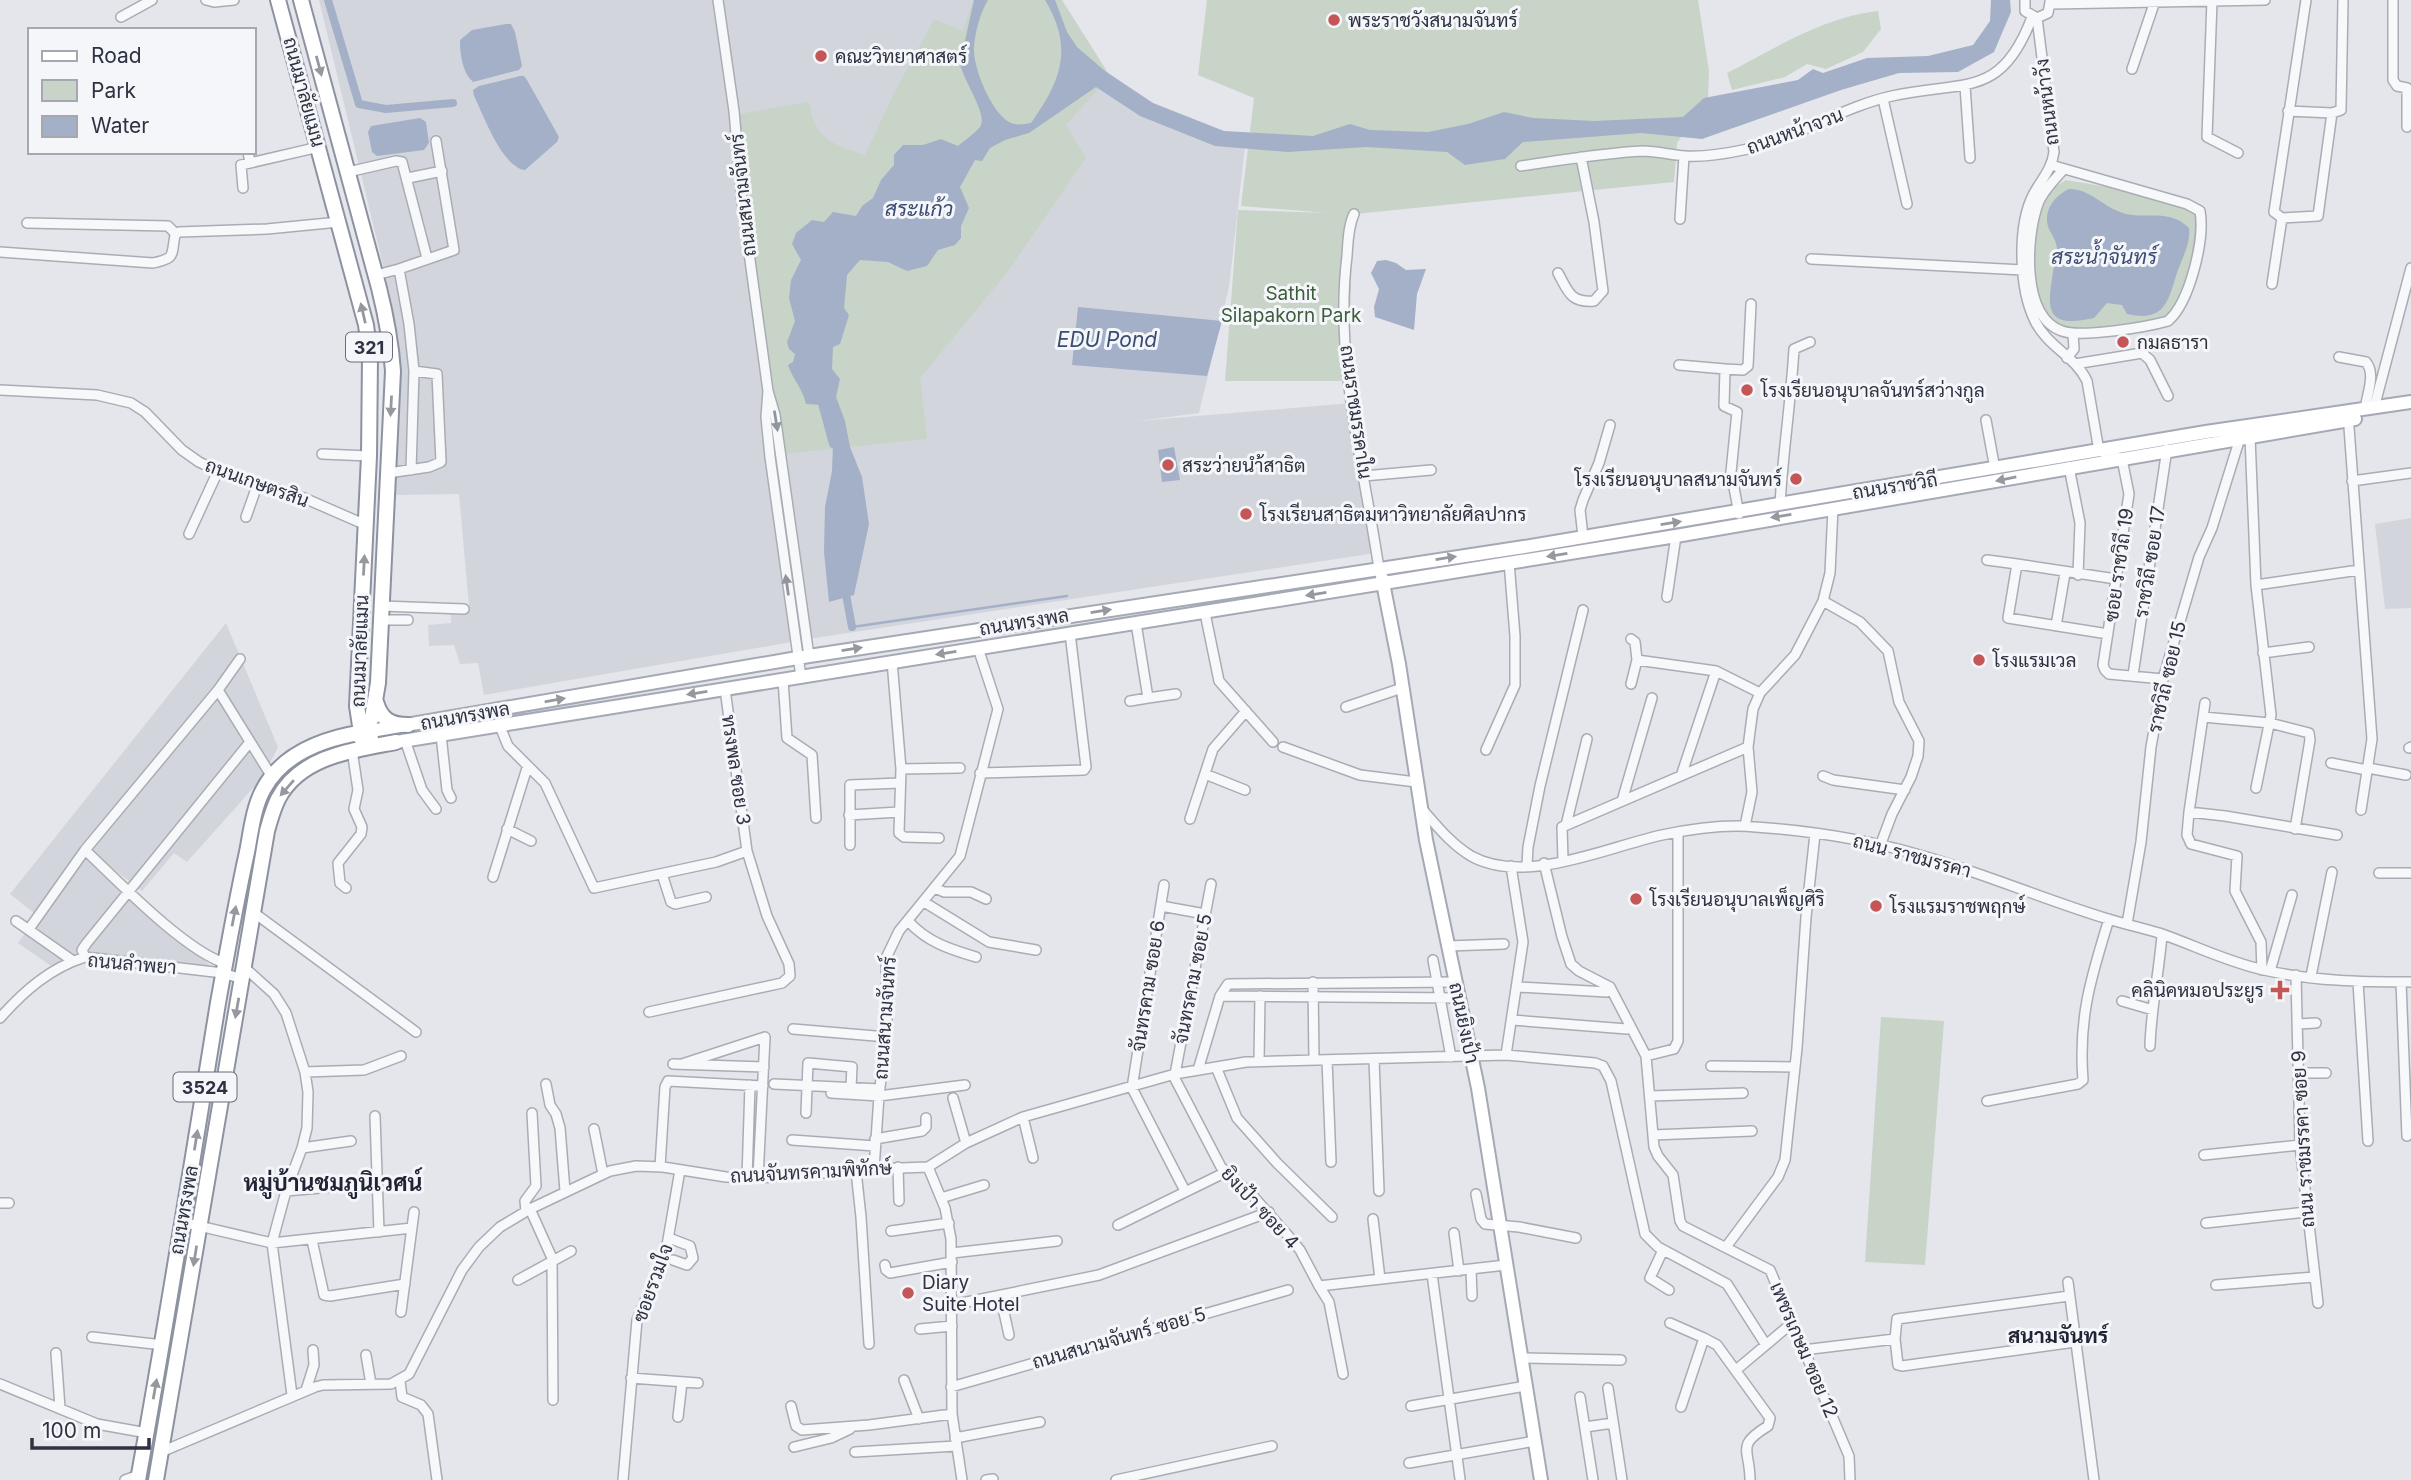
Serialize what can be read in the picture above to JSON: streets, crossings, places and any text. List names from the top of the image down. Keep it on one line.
{"streets":{"highway":["ถนนมาลัยแมน","321","ถนนทรงพล","3524"],"main road":["ถนนราชวิถี","ถนนยิงเป้า"],"street":["ถนนหน้าวัง","ถนนหน้าจวน","ถนนสนามจันทร์","ถนนราชมรรคาใน","ถนนเกษตรสิน","ราชวิถี ซอย 17","ซอย ราชวิถี 19","ราชวิถี ซอย 15","ทรงพล ซอย 3","ถนน ราชมรรคา","ถนนลำพยา","จันทรคาม ซอย 5","จันทรคาม ซอย 6","ถนน ราชมรรคา ซอย 9","ถนนจันทรคามพิทักษ์","ยิงเป้า ซอย 4","ซอยรวมใจ","ถนนสนามจันทร์ ซอย 5","เพชรเกษม ซอย 12"]},"crossings":[["ถนนมาลัยแมน","ถนนเกษตรสิน"],["ถนนมาลัยแมน","ถนนทรงพล"],["ถนนหน้าวัง","ถนนหน้าจวน"],["ถนนหน้าวัง","ถนนราชวิถี"],["ถนนสนามจันทร์","ถนนทรงพล"],["ถนนสนามจันทร์","ถนนจันทรคามพิทักษ์"],["ถนนราชมรรคาใน","ถนนราชวิถี"],["ถนนราชมรรคาใน","ถนนทรงพล"],["ถนนราชมรรคาใน","ถนนยิงเป้า"],["ถนนราชวิถี","ราชวิถี ซอย 17"],["ถนนราชวิถี","ซอย ราชวิถี 19"],["ถนนราชวิถี","ถนนทรงพล"],["ถนนราชวิถี","ราชวิถี ซอย 15"],["ถนนราชวิถี","ถนนยิงเป้า"],["ราชวิถี ซอย 17","ซอย ราชวิถี 19"],["ถนนทรงพล","ทรงพล ซอย 3"],["ถนนทรงพล","ถนนลำพยา"],["ถนนทรงพล","ถนนยิงเป้า"],["ราชวิถี ซอย 15","ถนน ราชมรรคา"],["ถนน ราชมรรคา","ถนนยิงเป้า"],["ถนน ราชมรรคา","ถนน ราชมรรคา ซอย 9"],["ถนน ราชมรรคา","เพชรเกษม ซอย 12"],["จันทรคาม ซอย 5","ยิงเป้า ซอย 4"],["ถนนจันทรคามพิทักษ์","ซอยรวมใจ"]],"districts":["หมู่บ้านชมภูนิเวศน์","สนามจันทร์"],"water":["สระแก้ว","สระน้ำจันทร์","EDU Pond"],"parks":["Sathit Silapakorn Park"],"places":{"other":["พระราชวังสนามจันทร์","คณะวิทยาศาสตร์","กมลธารา","โรงเรียนอนุบาลจันทร์สว่างกูล","สระว่ายนำ้สาธิต","โรงเรียนอนุบาลสนามจันทร์","โรงเรียนสาธิตมหาวิทยาลัยศิลปากร","โรงแรมเวล","โรงเรียนอนุบาลเพ็ญศิริ","โรงแรมราชพฤกษ์","Diary Suite Hotel"],"health":["คลินิคหมอประยูร"]},"legend":["Road","Park","Water"],"scale_bar":"100 m"}
